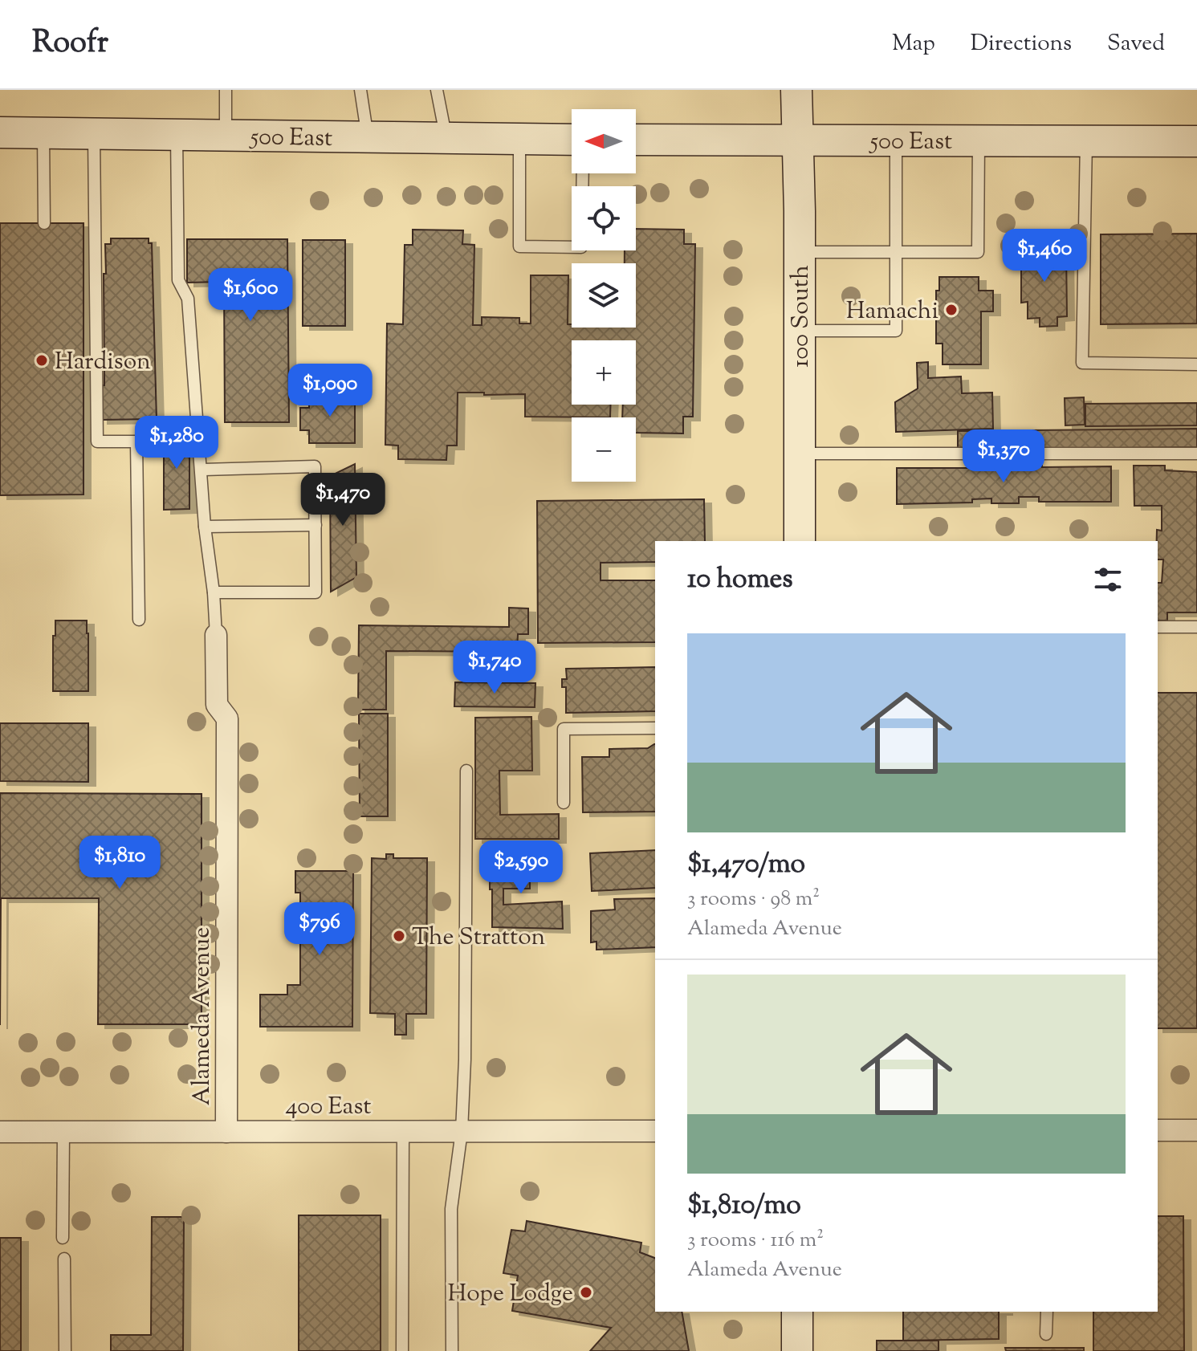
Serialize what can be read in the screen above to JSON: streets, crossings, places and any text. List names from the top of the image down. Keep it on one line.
{"streets":{"street":["500 East","100 South","Alameda Avenue","400 East"]},"crossings":[["500 East","100 South"],["Alameda Avenue","400 East"]],"places":["Hamachi","Hardison","The Stratton","Hope Lodge"],"north":"left","page":{"header":"Roofr","nav":["Map","Directions","Saved"],"map_buttons":["+","−"],"price":["$1,460","$1,600","$1,090","$1,280","$1,370","$1,470","$1,740","$1,810","$2,590","$796"],"heading":"10 homes","list":[{"name":"$1,470/mo","note":"3 rooms · 98 m² · Alameda Avenue"},{"name":"$1,810/mo","note":"3 rooms · 116 m² · Alameda Avenue"}]}}
